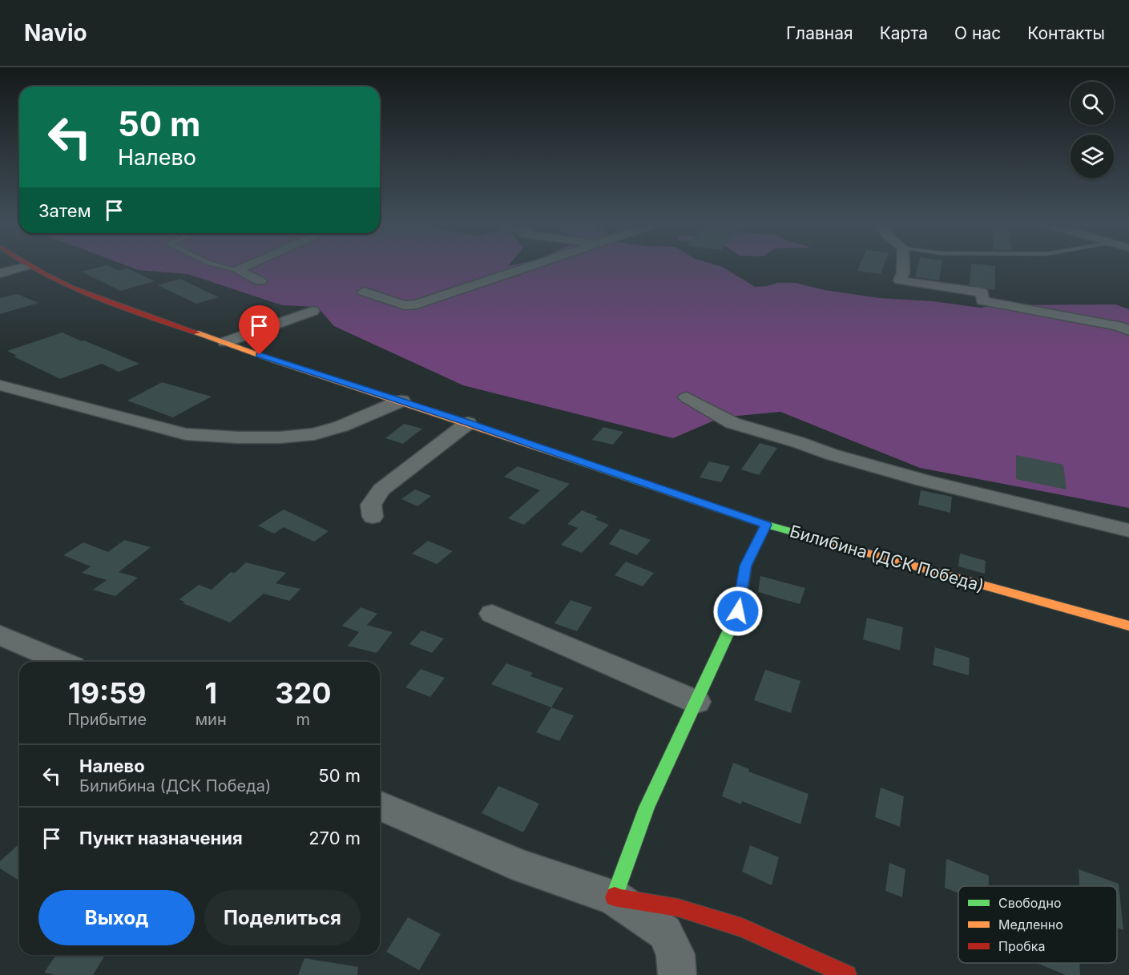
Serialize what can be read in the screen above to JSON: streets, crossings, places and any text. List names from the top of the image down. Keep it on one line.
{"streets":{"street":["Билибина (ДСК Победа)"]},"legend":["Свободно","Медленно","Пробка"],"page":{"header":"Navio","nav":["Главная","Карта","О нас","Контакты"],"turn":["50 m","Налево"],"then":"Затем","eta":["19:59","Прибытие","1","мин","320","m"],"list":[{"name":"Налево","note":"Билибина (ДСК Победа)","value":"50 m"},{"name":"Пункт назначения","value":"270 m"}],"buttons":["Выход","Поделиться"]}}
